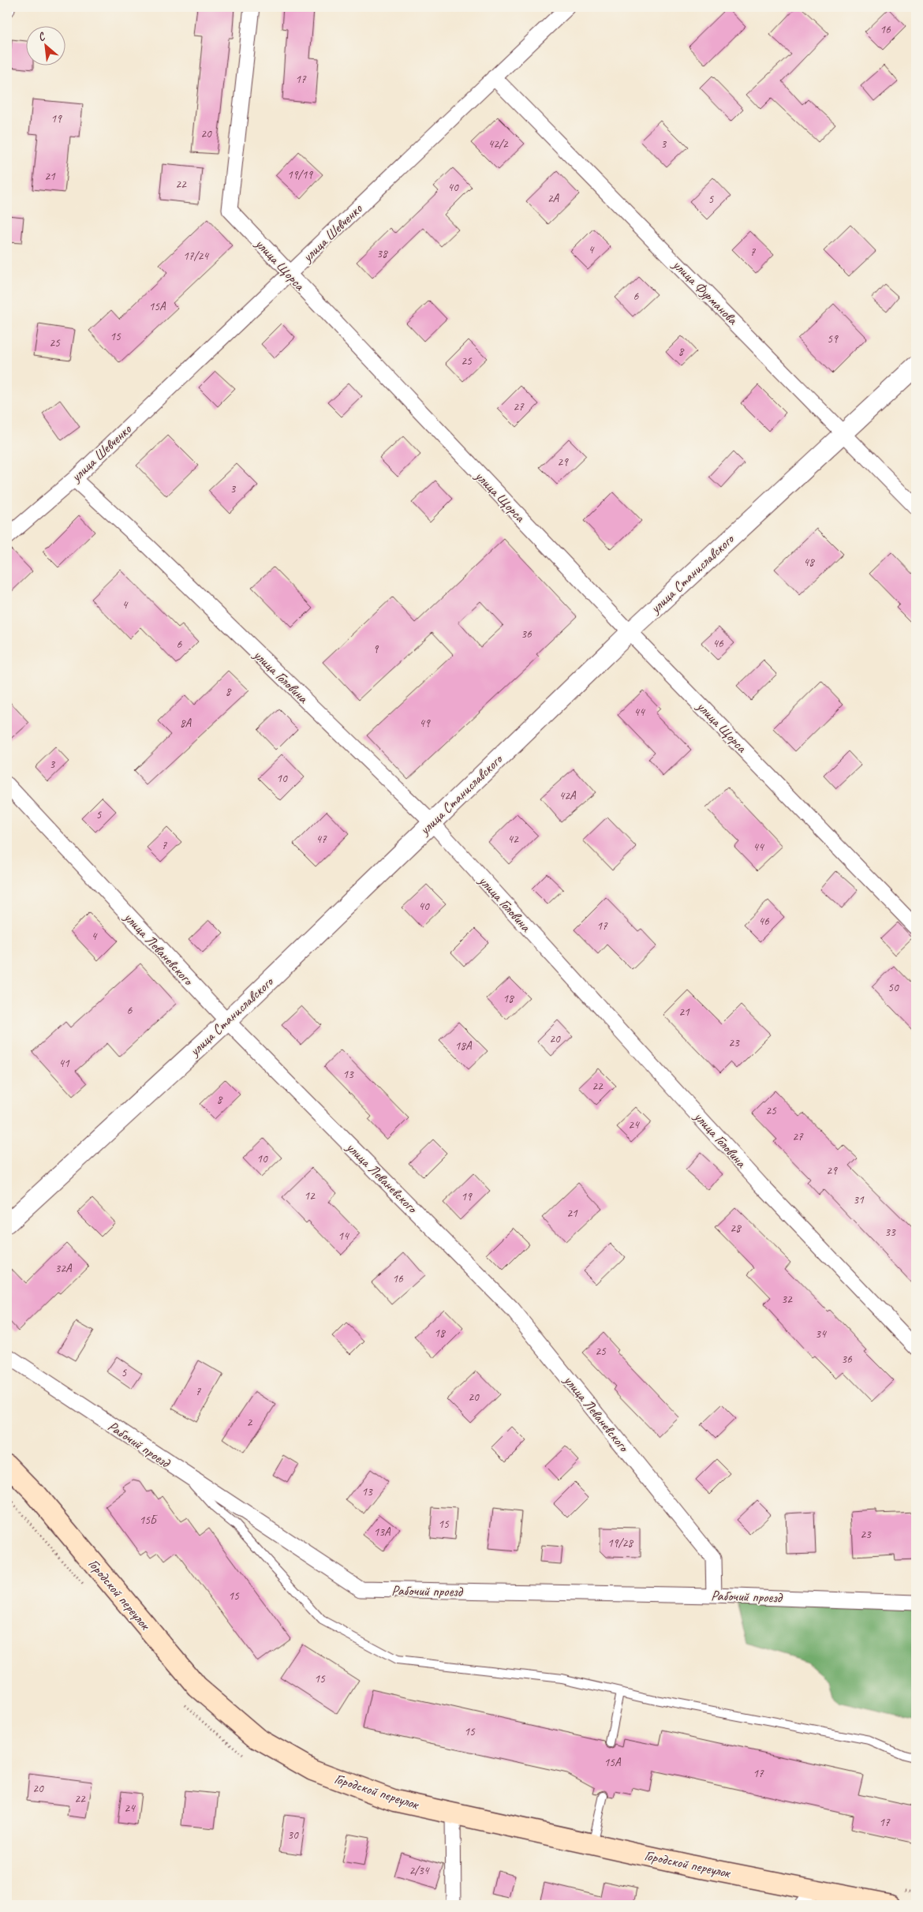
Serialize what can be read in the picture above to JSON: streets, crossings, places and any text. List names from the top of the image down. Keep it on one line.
{"streets":{"main road":["Городской переулок"],"street":["улица Шевченко","улица Щорса","улица Фурманова","улица Станиславского","улица Головина","улица Леваневского","Рабочий проезд"]},"crossings":[["улица Шевченко","улица Щорса"],["улица Шевченко","улица Фурманова"],["улица Шевченко","улица Головина"],["улица Щорса","улица Станиславского"],["улица Фурманова","улица Станиславского"],["улица Станиславского","улица Головина"],["улица Станиславского","улица Леваневского"],["улица Леваневского","Рабочий проезд"]],"house_numbers":["16","17","19","20","42/2","3","19/19","21","22","40","2А","5","4","7","38","17/24","6","15А","15","59","25","8","25","27","29","3","48","4","36","46","6","9","8","44","8А","49","3","10","42А","5","47","42","7","44","40","46","17","4","50","18","6","21","20","23","18А","41","13","22","8","25","24","27","10","29","12","19","31","21","28","33","14","32А","16","32","18","34","25","36","5","7","20","2","13","15Б","15","13А","23","19/28","15","15","15","15А","17","20","22","24","17","30","2/34"],"north":"top left"}
